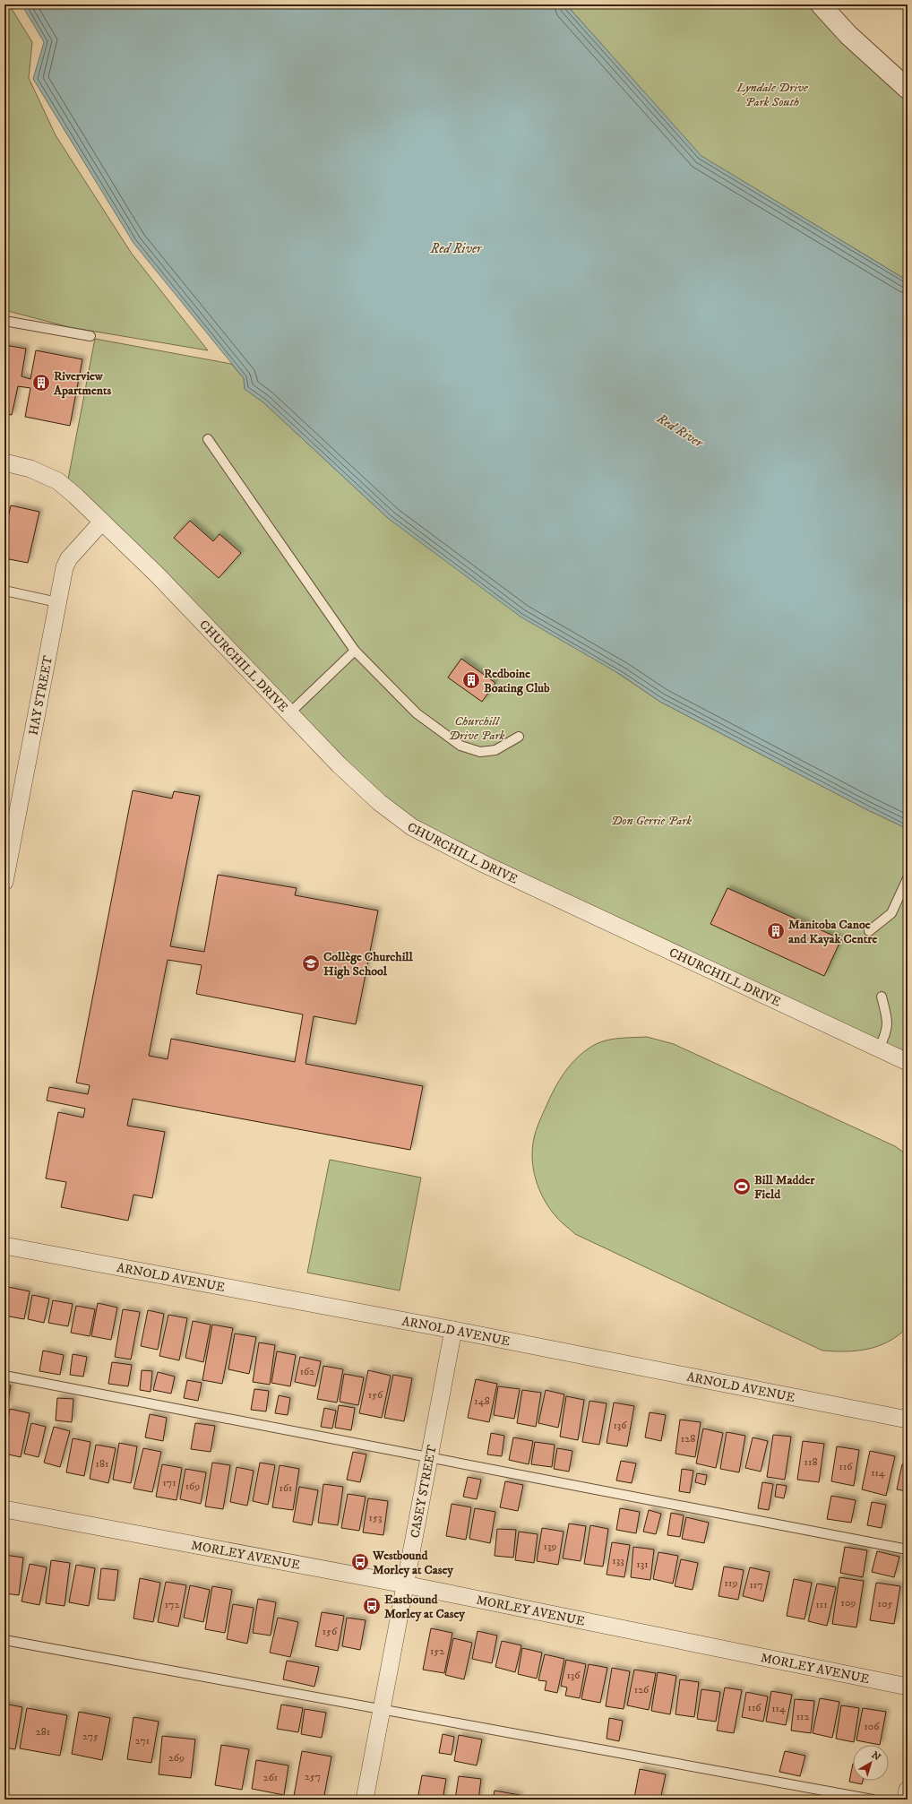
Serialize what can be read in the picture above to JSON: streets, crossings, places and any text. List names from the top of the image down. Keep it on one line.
{"streets":{"street":["CHURCHILL DRIVE","HAY STREET","ARNOLD AVENUE","CASEY STREET","MORLEY AVENUE"]},"crossings":[["CHURCHILL DRIVE","HAY STREET"],["ARNOLD AVENUE","CASEY STREET"],["CASEY STREET","MORLEY AVENUE"]],"water":["Red River"],"parks":["Lyndale Drive Park South","Churchill Drive Park","Don Gerrie Park"],"places":{"building":["Riverview Apartments","Redboine Boating Club","Manitoba Canoe and Kayak Centre"],"school or university":["Collège Churchill High School"],"sports":["Bill Madder Field"],"bus stop":["Westbound Morley at Casey","Eastbound Morley at Casey"]},"house_numbers":["162","156","148","136","128","118","181","116","114","171","169","161","153","139","133","131","119","117","109","105","172","111","156","152","136","126","116","114","112","106","281","275","271","269","257","261"],"north":"top right"}
